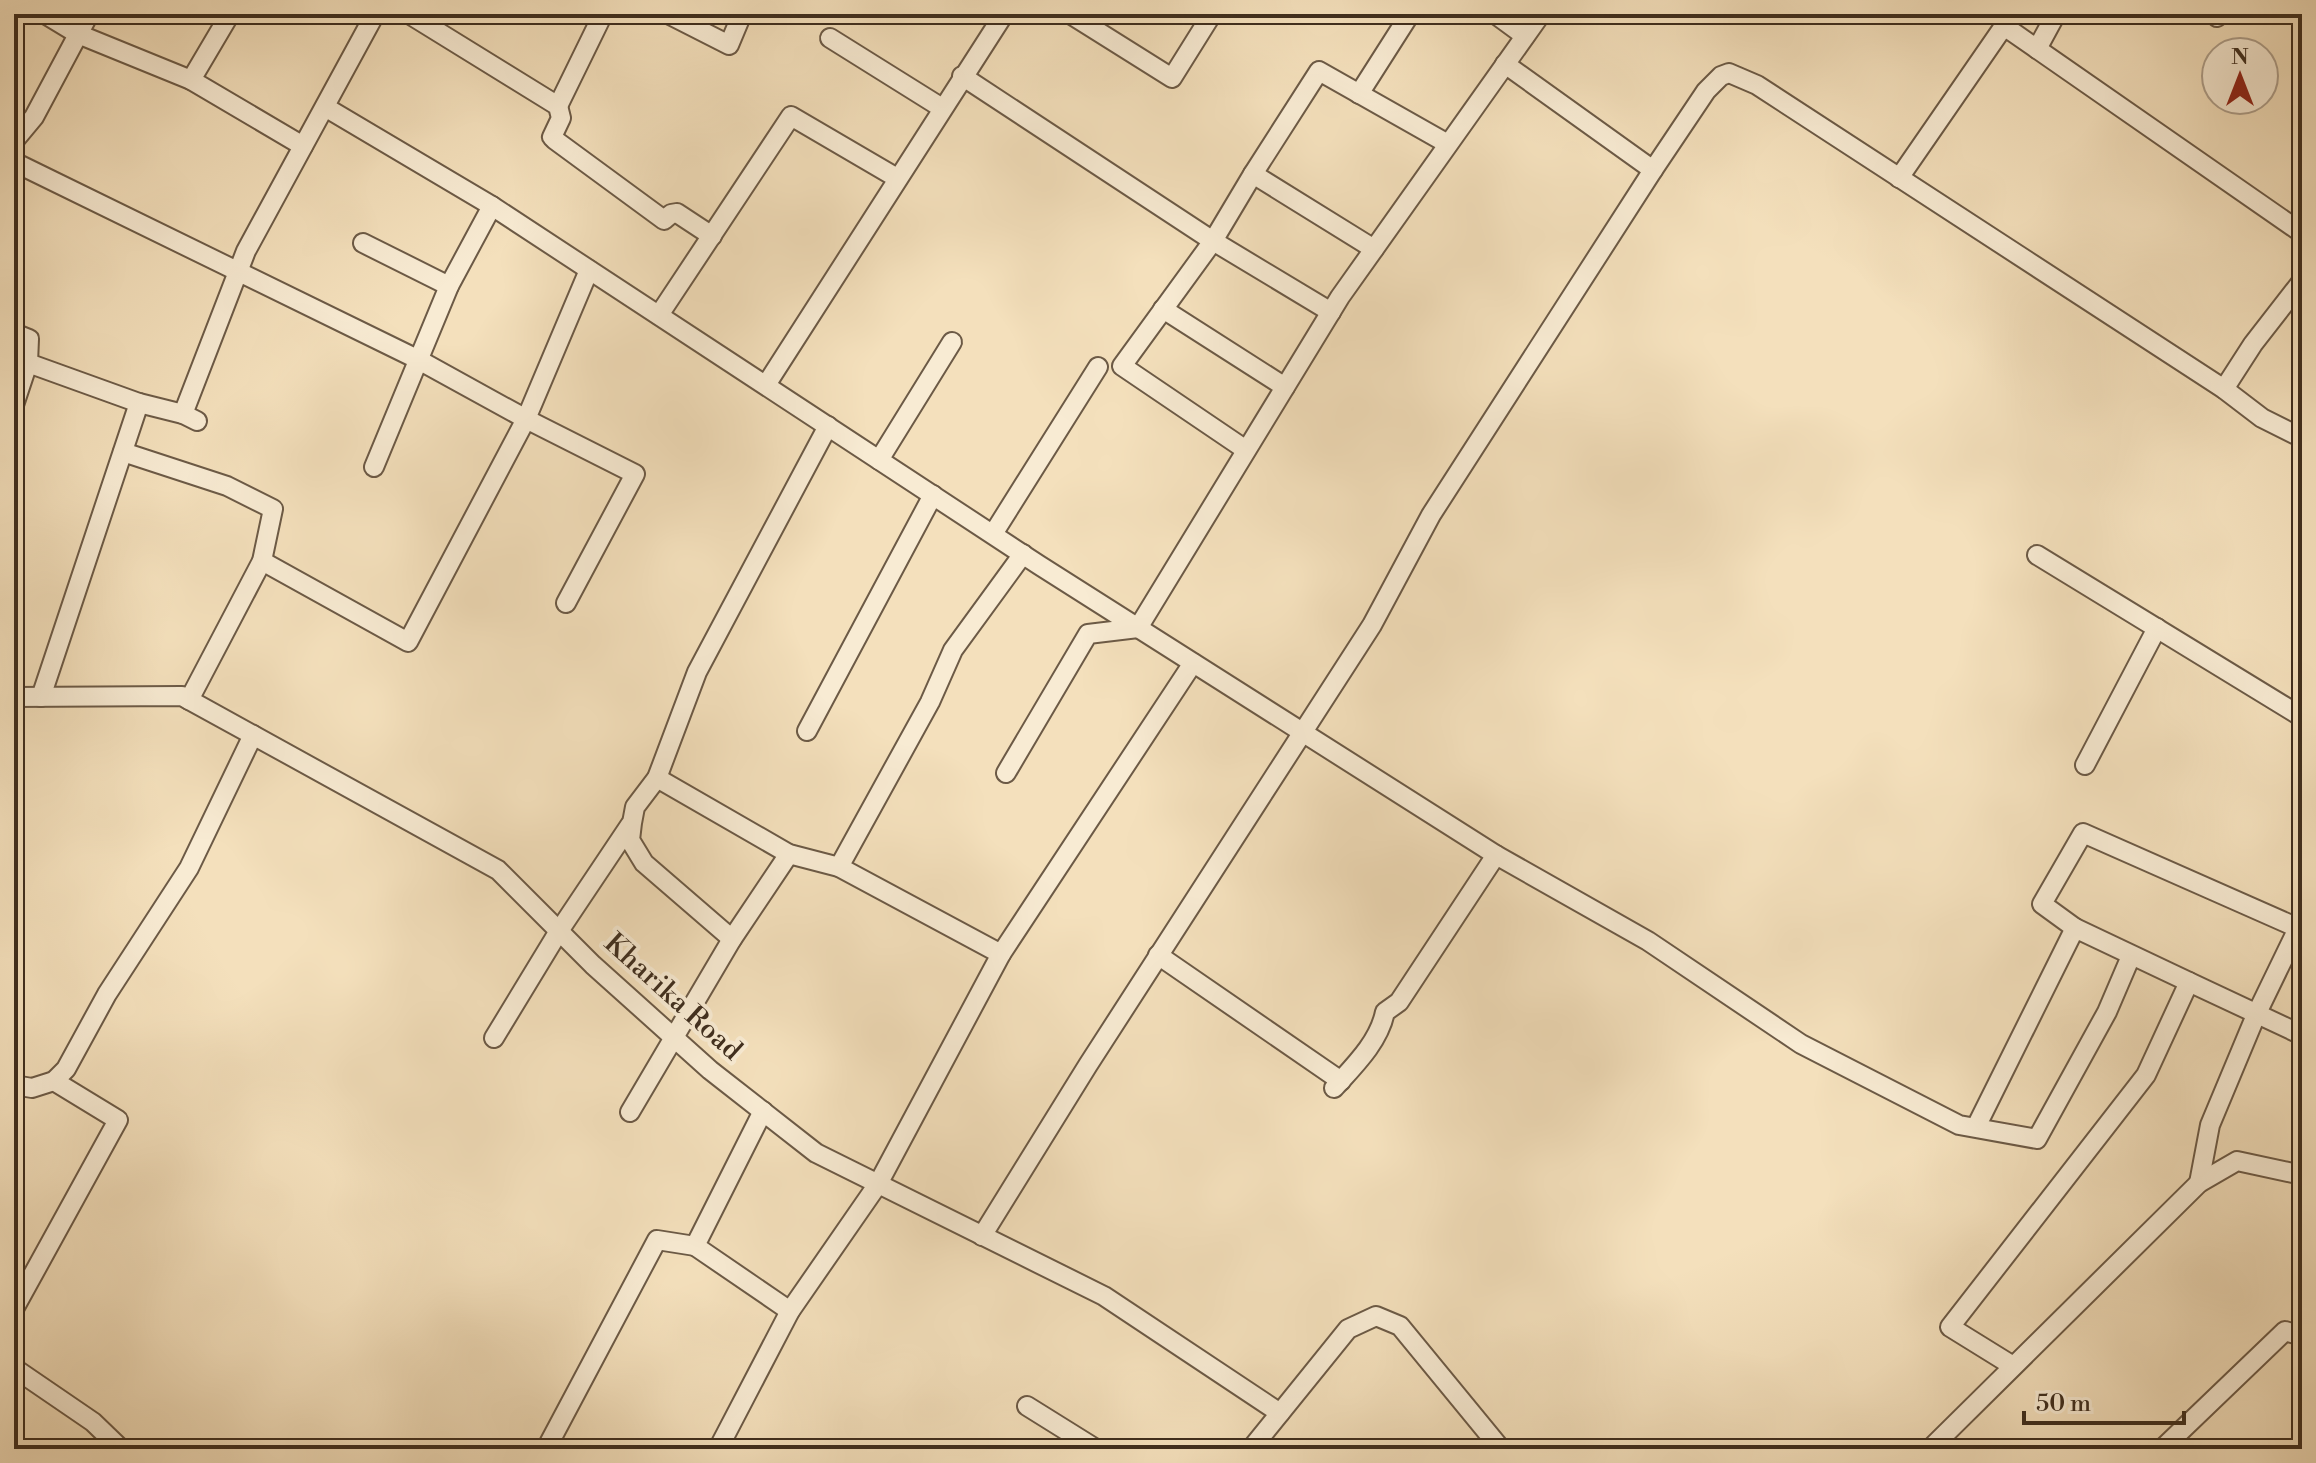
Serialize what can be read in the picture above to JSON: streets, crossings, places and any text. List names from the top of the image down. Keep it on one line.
{"streets":{"street":["Kharika Road"]},"scale_bar":"50 m","north":"top"}
